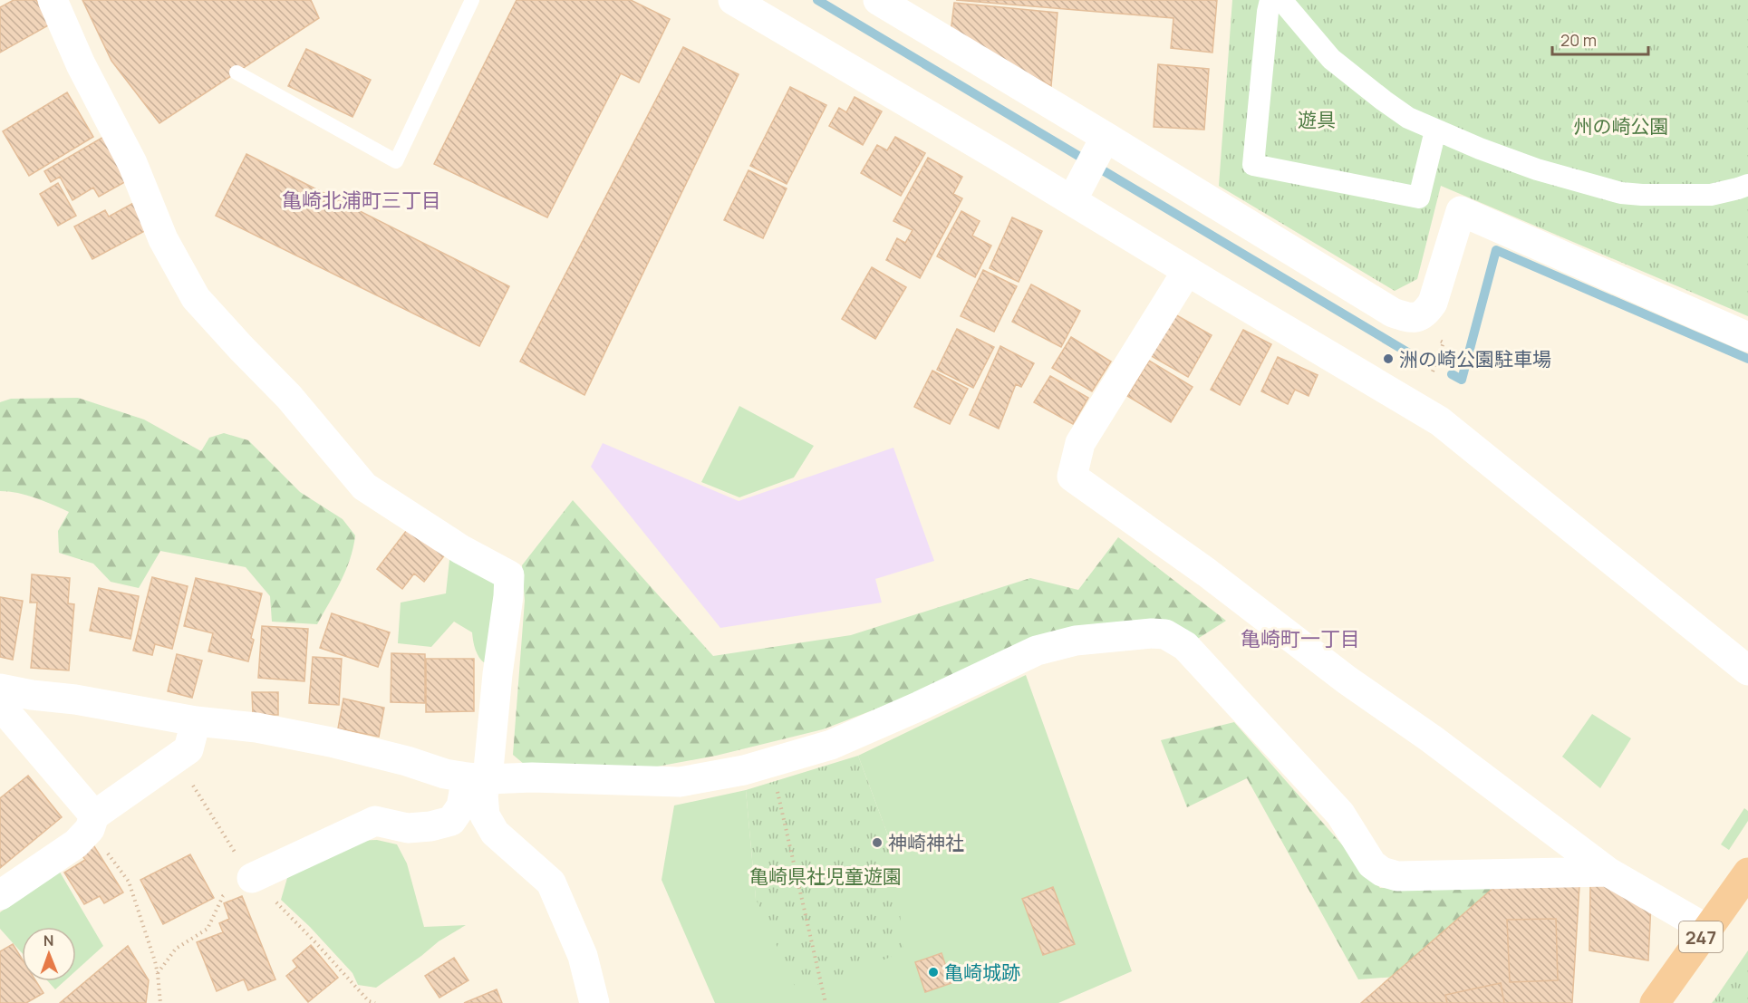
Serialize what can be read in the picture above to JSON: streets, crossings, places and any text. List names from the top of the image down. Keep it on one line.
{"streets":{"highway":["247"]},"districts":["亀崎北浦町三丁目","亀崎町一丁目"],"parks":["遊具","州の崎公園","亀崎県社児童遊園"],"places":["洲の崎公園駐車場","神崎神社","亀崎城跡"],"scale_bar":"20 m","north":"top"}
